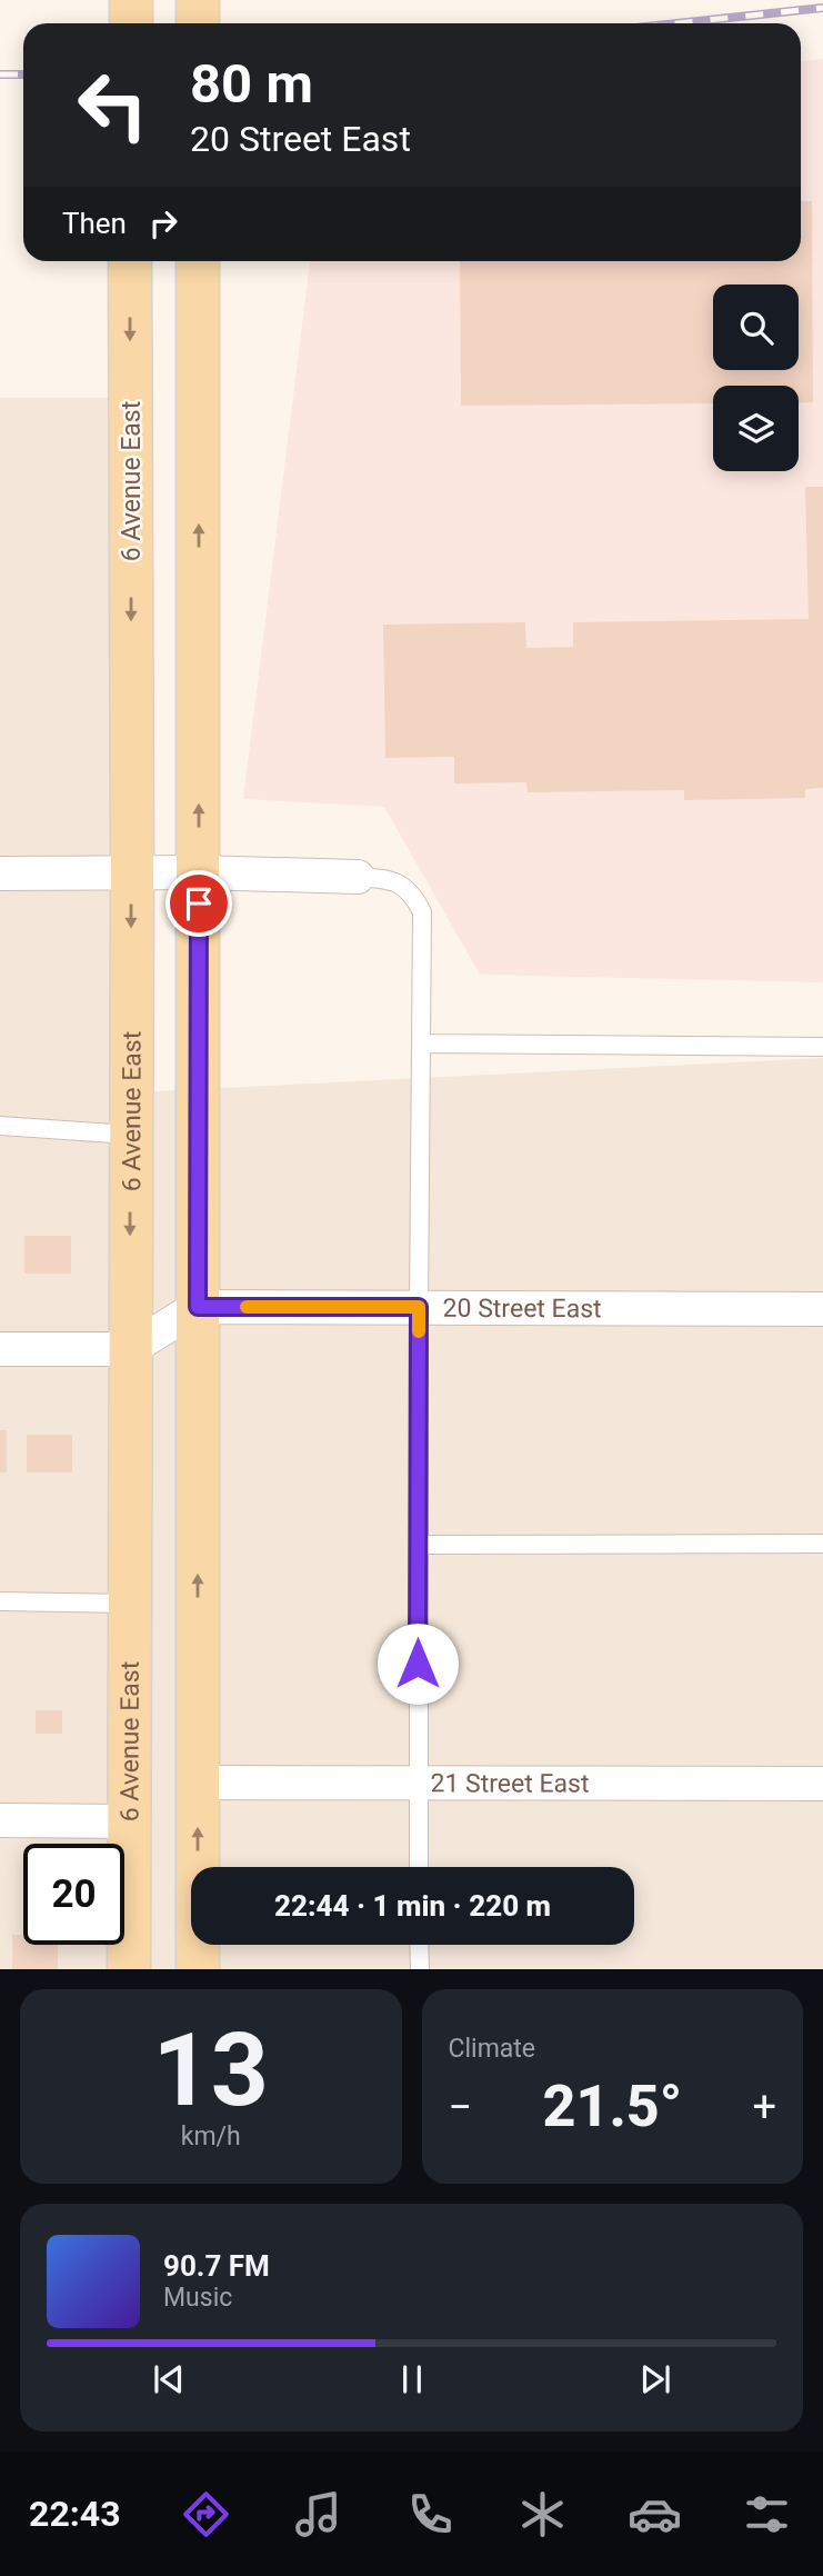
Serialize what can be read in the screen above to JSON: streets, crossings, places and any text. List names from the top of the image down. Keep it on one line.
{"streets":{"main road":["6 Avenue East"],"street":["20 Street East","21 Street East"]},"page":{"turn":["80 m","20 Street East"],"then":"Then","limit":"20","trip":"22:44 · 1 min · 220 m","tile":[["13","km/h"],"Climate"],"heat":["−","21.5°","+"],"song":["90.7 FM","Music"],"tabs":"22:43"}}
